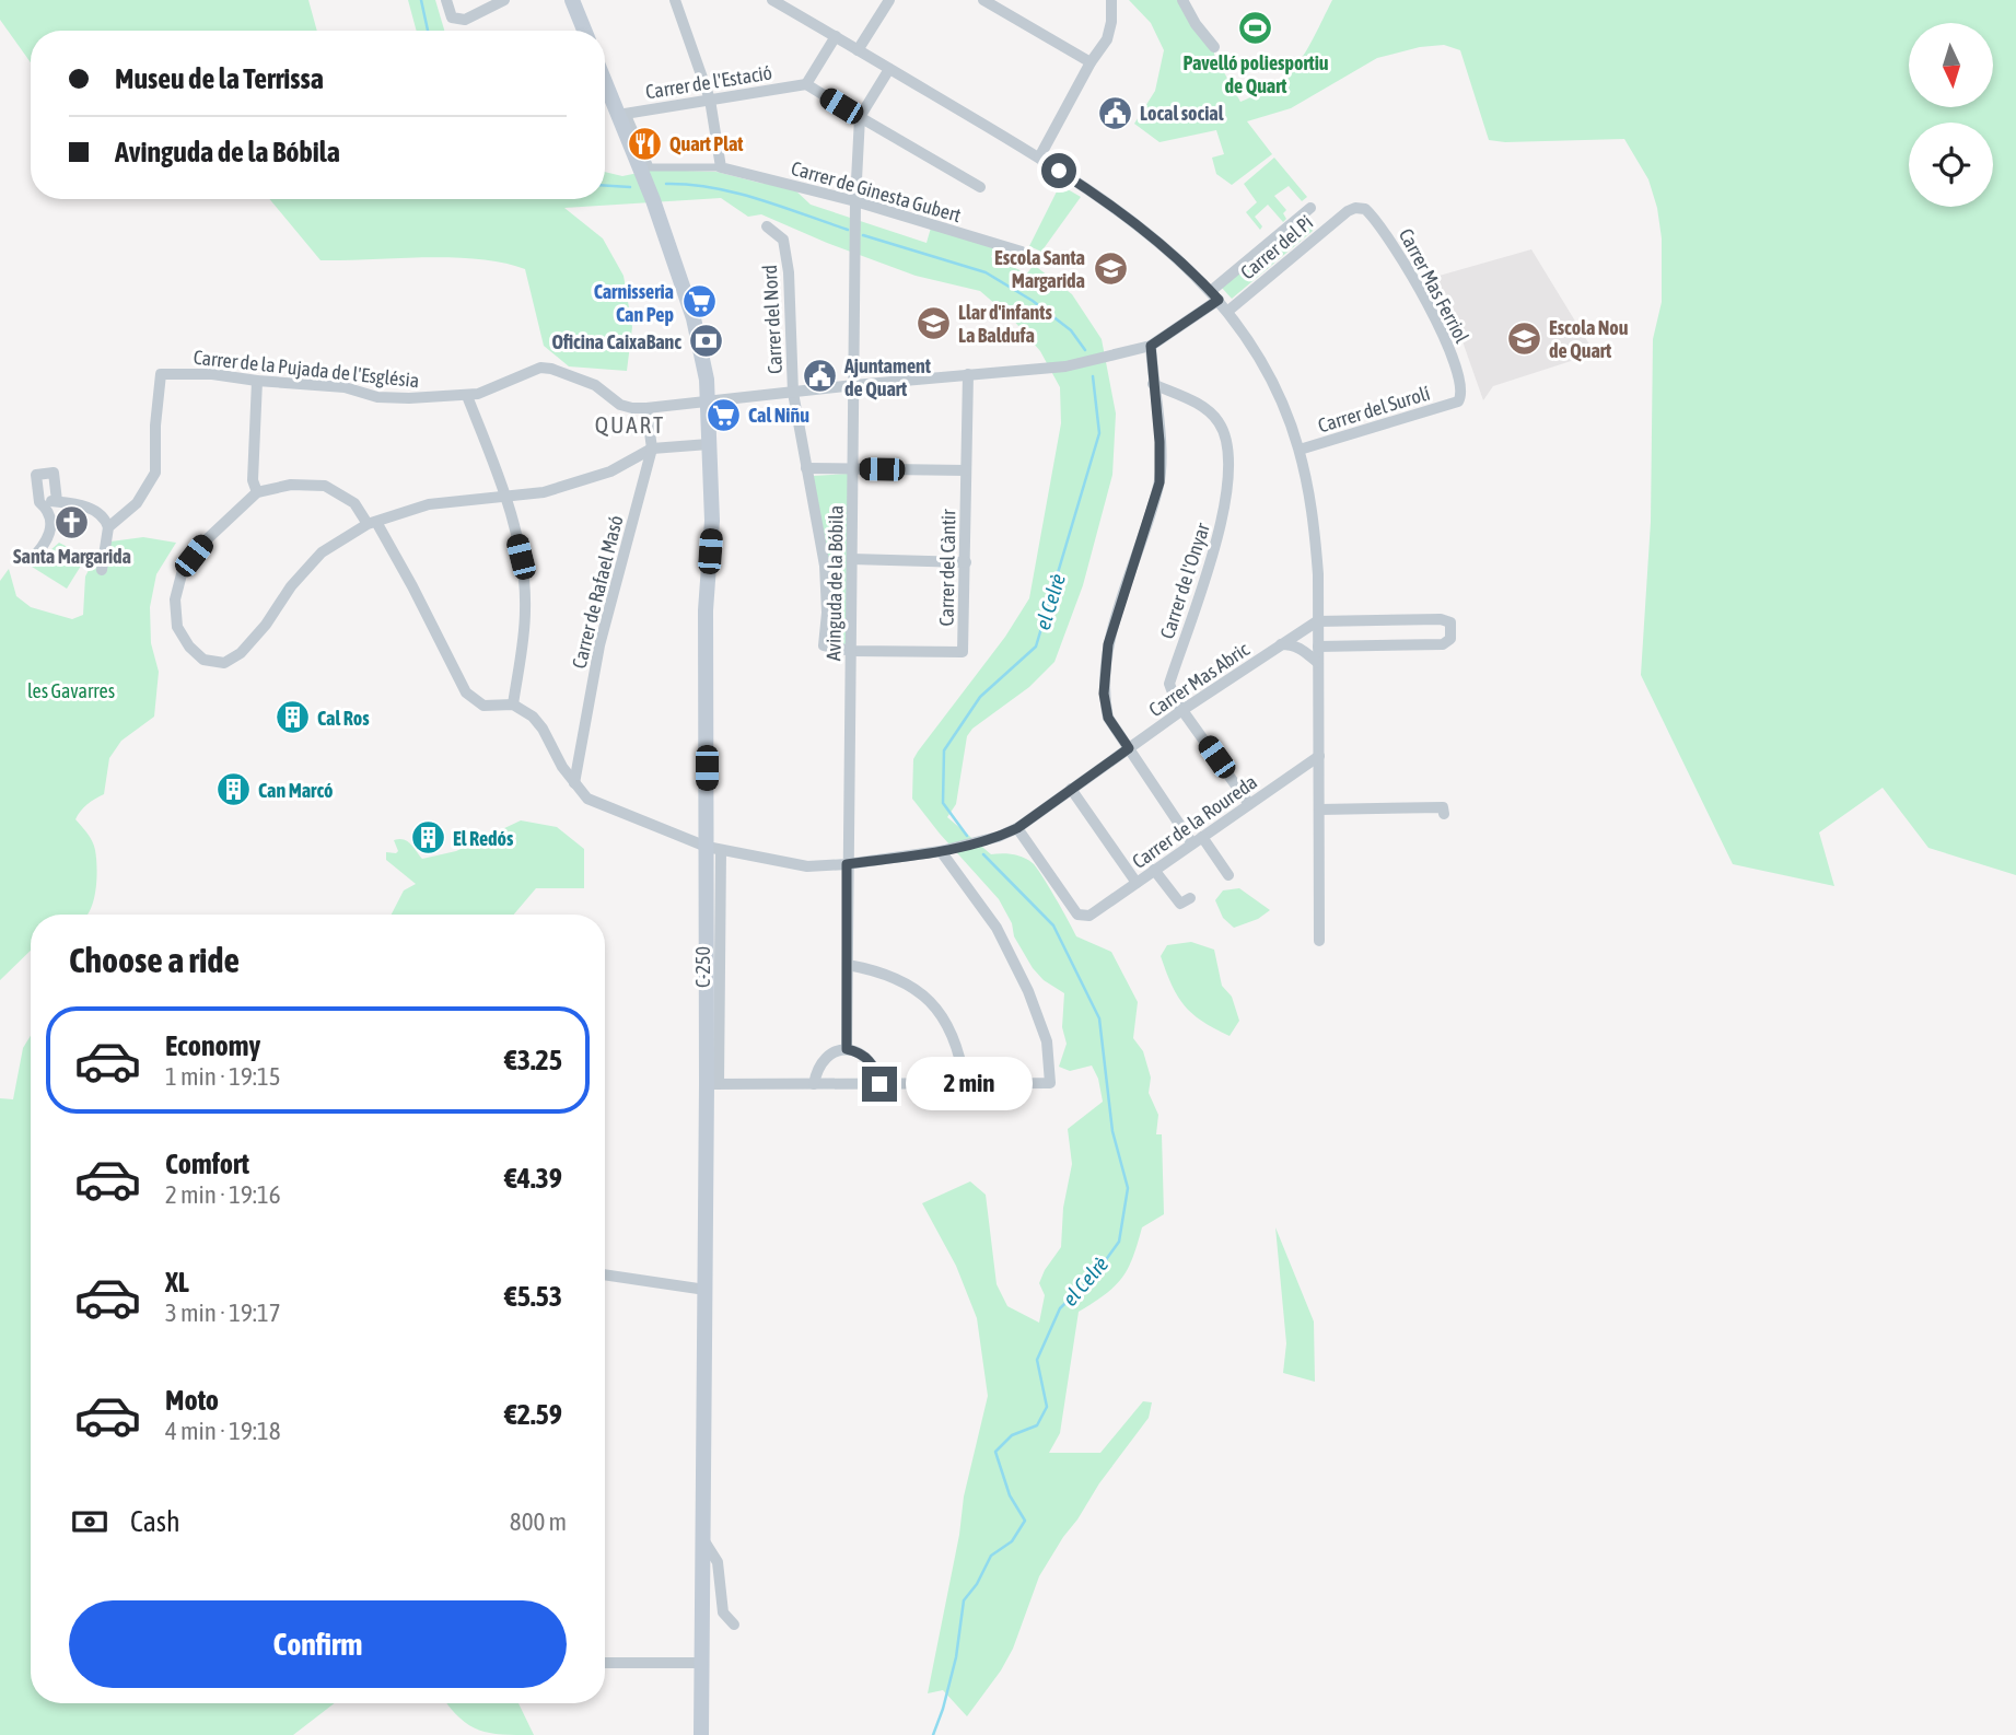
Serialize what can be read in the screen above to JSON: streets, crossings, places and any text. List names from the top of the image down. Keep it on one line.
{"streets":{"main road":["C-250"],"street":["Carrer de l'Estació","Carrer de Ginesta Gubert","Carrer del Pi","Carrer Mas Ferriol","Carrer del Nord","Carrer de la Pujada de l'Església","Carrer del Surolí","Carrer del Càntir","Carrer de l'Onyar","Avinguda de la Bóbila","Carrer de Rafael Masó","Carrer Mas Abric","Carrer de la Roureda"]},"crossings":[["Carrer de l'Estació","C-250"],["Carrer de Ginesta Gubert","Avinguda de la Bóbila"],["Carrer del Pi","Carrer Mas Ferriol"],["Carrer del Pi","Carrer de la Pujada de l'Església"],["Carrer del Pi","Carrer del Càntir"],["Carrer Mas Ferriol","Carrer del Surolí"],["Carrer del Nord","Carrer de la Pujada de l'Església"],["Carrer del Nord","Carrer del Càntir"],["Carrer del Nord","Avinguda de la Bóbila"],["Carrer de la Pujada de l'Església","Carrer del Càntir"],["Carrer de la Pujada de l'Església","Avinguda de la Bóbila"],["Carrer de la Pujada de l'Església","Carrer de Rafael Masó"],["Carrer de la Pujada de l'Església","C-250"],["Carrer del Càntir","Avinguda de la Bóbila"],["Carrer de l'Onyar","Carrer Mas Abric"],["Carrer de l'Onyar","Carrer de la Roureda"],["Avinguda de la Bóbila","Carrer Mas Abric"],["Carrer de Rafael Masó","Carrer Mas Abric"],["Carrer Mas Abric","Carrer de la Roureda"],["Carrer Mas Abric","C-250"]],"districts":["QUART"],"water":["el Celrè"],"parks":["les Gavarres"],"places":{"sports":["Pavelló poliesportiu de Quart"],"public building":["Local social","Ajuntament de Quart"],"restaurant":["Quart Plat"],"school or university":["Escola Santa Margarida","Llar d'infants La Baldufa","Escola Nou de Quart"],"supermarket":["Carnisseria Can Pep","Cal Niñu"],"bank":["Oficina CaixaBanc"],"church":["Santa Margarida"],"building":["Cal Ros","Can Marcó","El Redós"]},"north":"bottom","page":{"banner":["Museu de la Terrissa","Avinguda de la Bóbila"],"heading":"Choose a ride","list":[{"name":"Economy","note":"1 min · 19:15","value":"€3.25"},{"name":"Comfort","note":"2 min · 19:16","value":"€4.39"},{"name":"XL","note":"3 min · 19:17","value":"€5.53"},{"name":"Moto","note":"4 min · 19:18","value":"€2.59"}],"bubble":"2 min","pay":["Cash","800 m"],"buttons":"Confirm"}}
